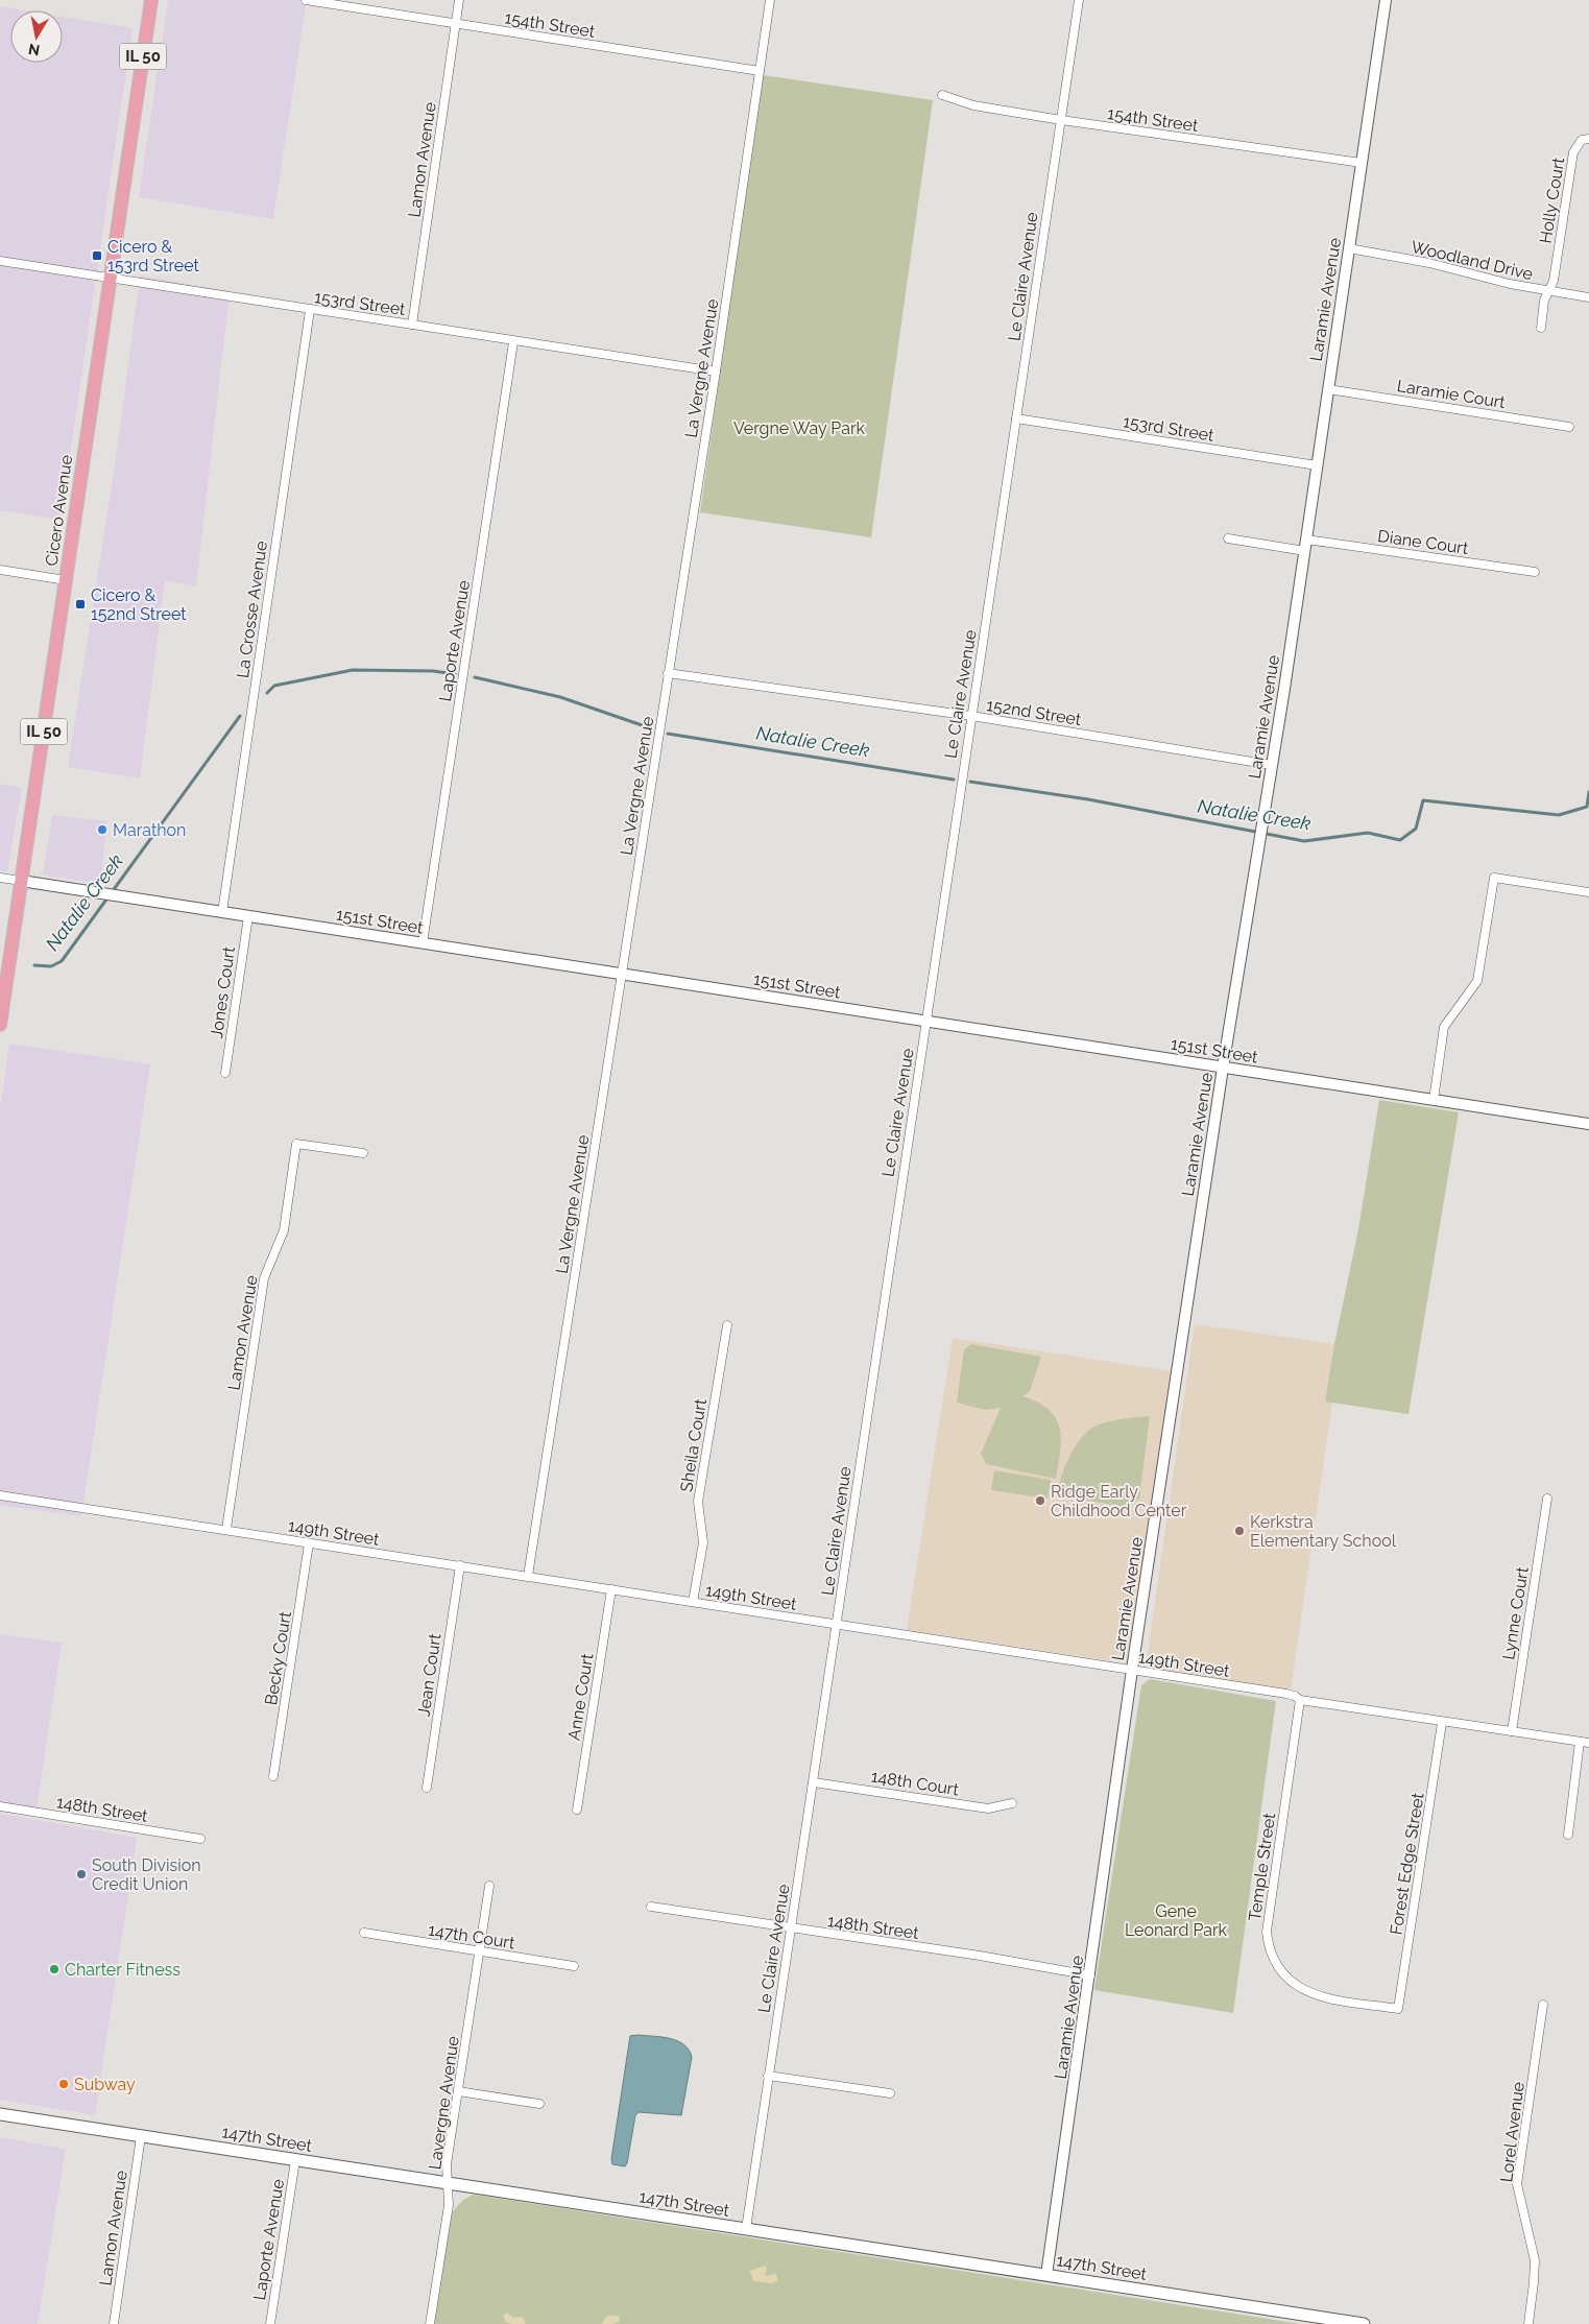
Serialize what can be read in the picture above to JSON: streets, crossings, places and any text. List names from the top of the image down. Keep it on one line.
{"streets":{"main road":["IL 50","Cicero Avenue","147th Street"],"street":["154th Street","Lamon Avenue","Holly Court","Woodland Drive","Le Claire Avenue","Laramie Avenue","153rd Street","La Vergne Avenue","Laramie Court","Diane Court","La Crosse Avenue","Laporte Avenue","152nd Street","151st Street","Jones Court","Sheila Court","149th Street","Lynne Court","Becky Court","Jean Court","Anne Court","148th Court","148th Street","Forest Edge Street","Temple Street","147th Court","Lavergne Avenue","Lorel Avenue"]},"crossings":[["154th Street","Lamon Avenue"],["154th Street","Le Claire Avenue"],["154th Street","Laramie Avenue"],["154th Street","La Vergne Avenue"],["Lamon Avenue","153rd Street"],["Lamon Avenue","149th Street"],["Lamon Avenue","147th Street"],["Holly Court","Woodland Drive"],["Woodland Drive","Laramie Avenue"],["Le Claire Avenue","153rd Street"],["Le Claire Avenue","152nd Street"],["Le Claire Avenue","151st Street"],["Le Claire Avenue","149th Street"],["Le Claire Avenue","148th Court"],["Le Claire Avenue","148th Street"],["Le Claire Avenue","147th Street"],["Laramie Avenue","153rd Street"],["Laramie Avenue","Laramie Court"],["Laramie Avenue","Diane Court"],["Laramie Avenue","152nd Street"],["Laramie Avenue","151st Street"],["Laramie Avenue","149th Street"],["Laramie Avenue","148th Street"],["Laramie Avenue","147th Street"],["153rd Street","La Vergne Avenue"],["153rd Street","Cicero Avenue"],["153rd Street","La Crosse Avenue"],["153rd Street","Laporte Avenue"],["La Vergne Avenue","152nd Street"],["La Vergne Avenue","151st Street"],["La Vergne Avenue","149th Street"],["Cicero Avenue","151st Street"],["La Crosse Avenue","151st Street"],["Laporte Avenue","151st Street"],["Laporte Avenue","147th Street"],["151st Street","Jones Court"],["Sheila Court","149th Street"],["149th Street","Lynne Court"],["149th Street","Becky Court"],["149th Street","Jean Court"],["149th Street","Anne Court"],["149th Street","Forest Edge Street"],["149th Street","Temple Street"],["Forest Edge Street","Temple Street"],["147th Court","Lavergne Avenue"],["Lavergne Avenue","147th Street"]],"water":["Natalie Creek"],"parks":["Vergne Way Park","Gene Leonard Park"],"places":{"transit":["Cicero & 153rd Street","Cicero & 152nd Street"],"other":["Marathon","Ridge Early Childhood Center","Kerkstra Elementary School","South Division Credit Union","Charter Fitness","Subway"]},"north":"bottom"}
